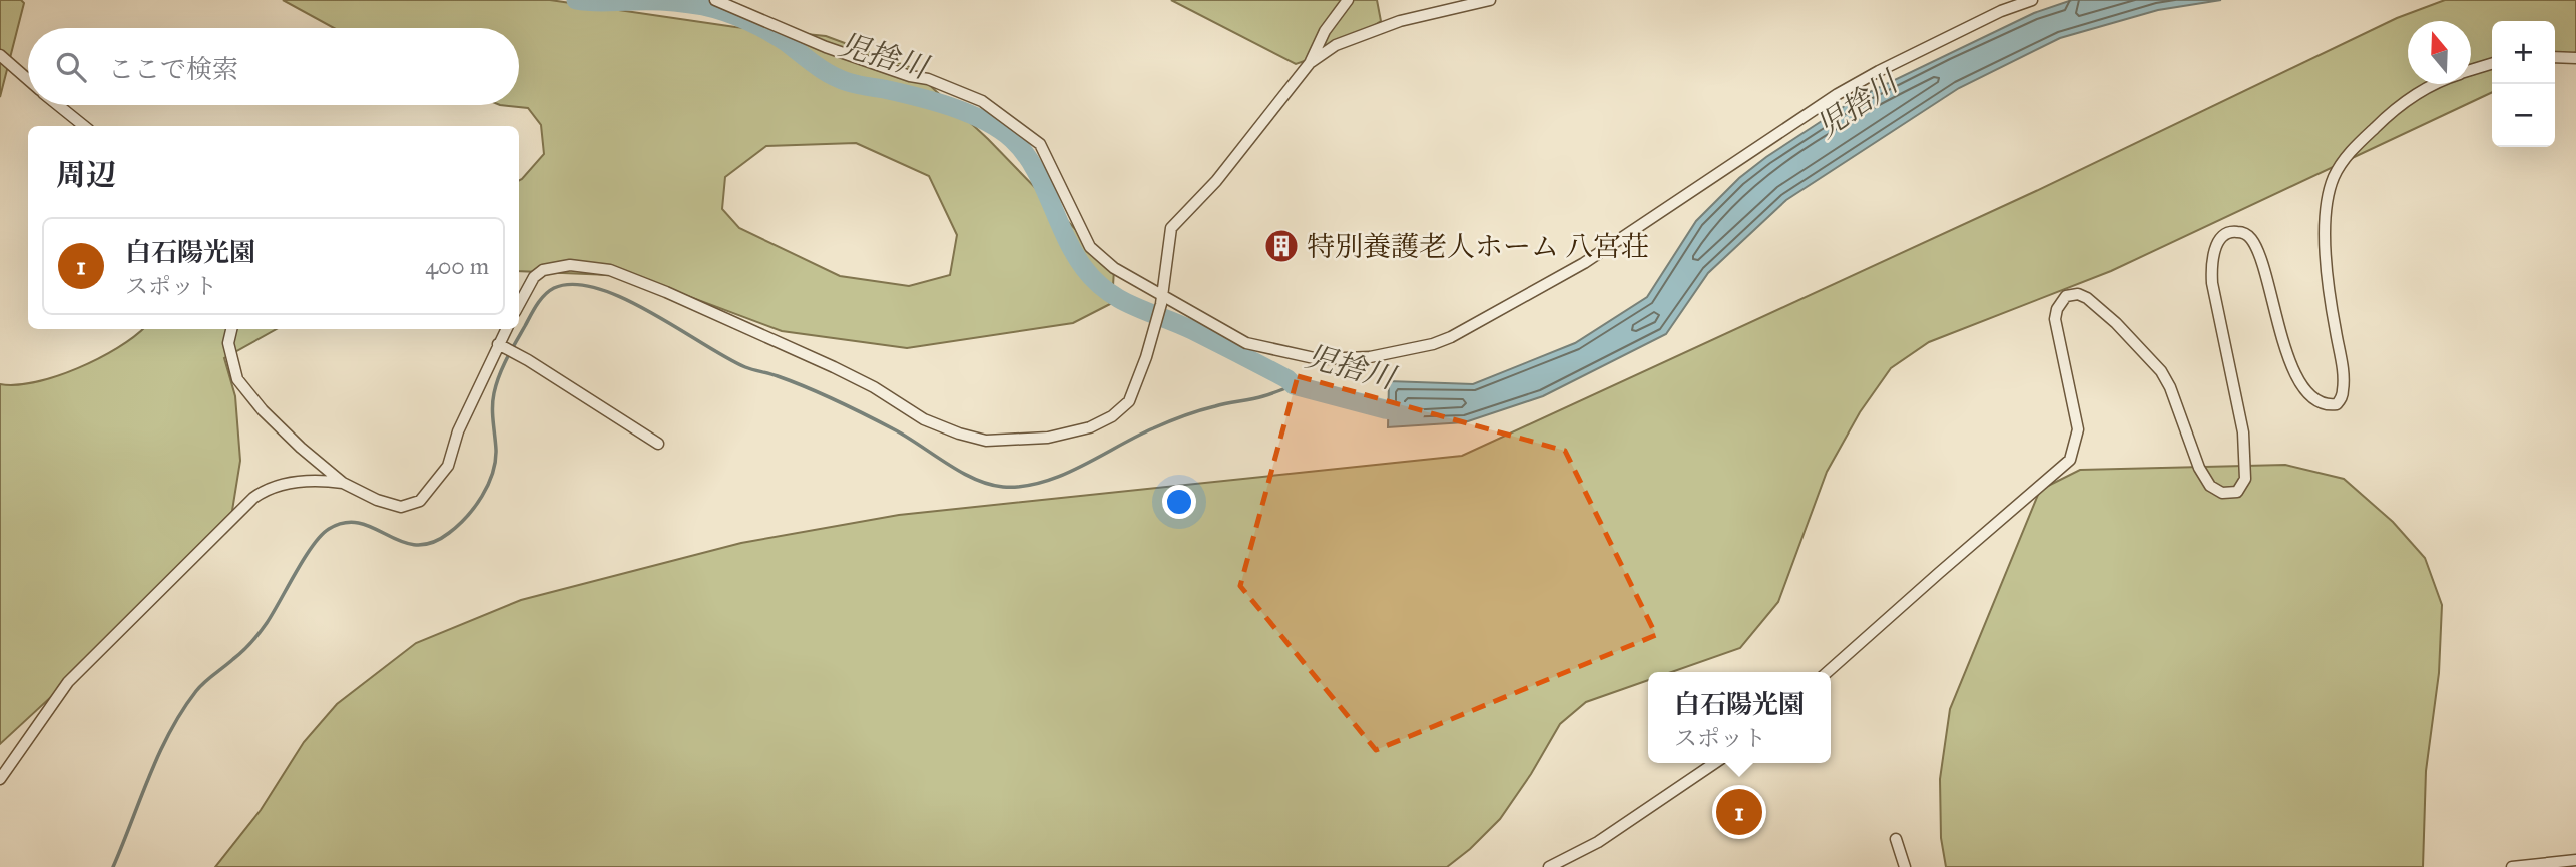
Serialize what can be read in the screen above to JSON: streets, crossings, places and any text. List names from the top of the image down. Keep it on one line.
{"water":["児捨川"],"places":{"building":["特別養護老人ホーム 八宮荘"]},"north":"top","page":{"map_buttons":["+","−"],"search":"ここで検索","heading":"周辺","list":[{"mark":"1","name":"白石陽光園","note":"スポット","value":"400 m"}],"popup":["白石陽光園","スポット"],"pins":"1"}}
